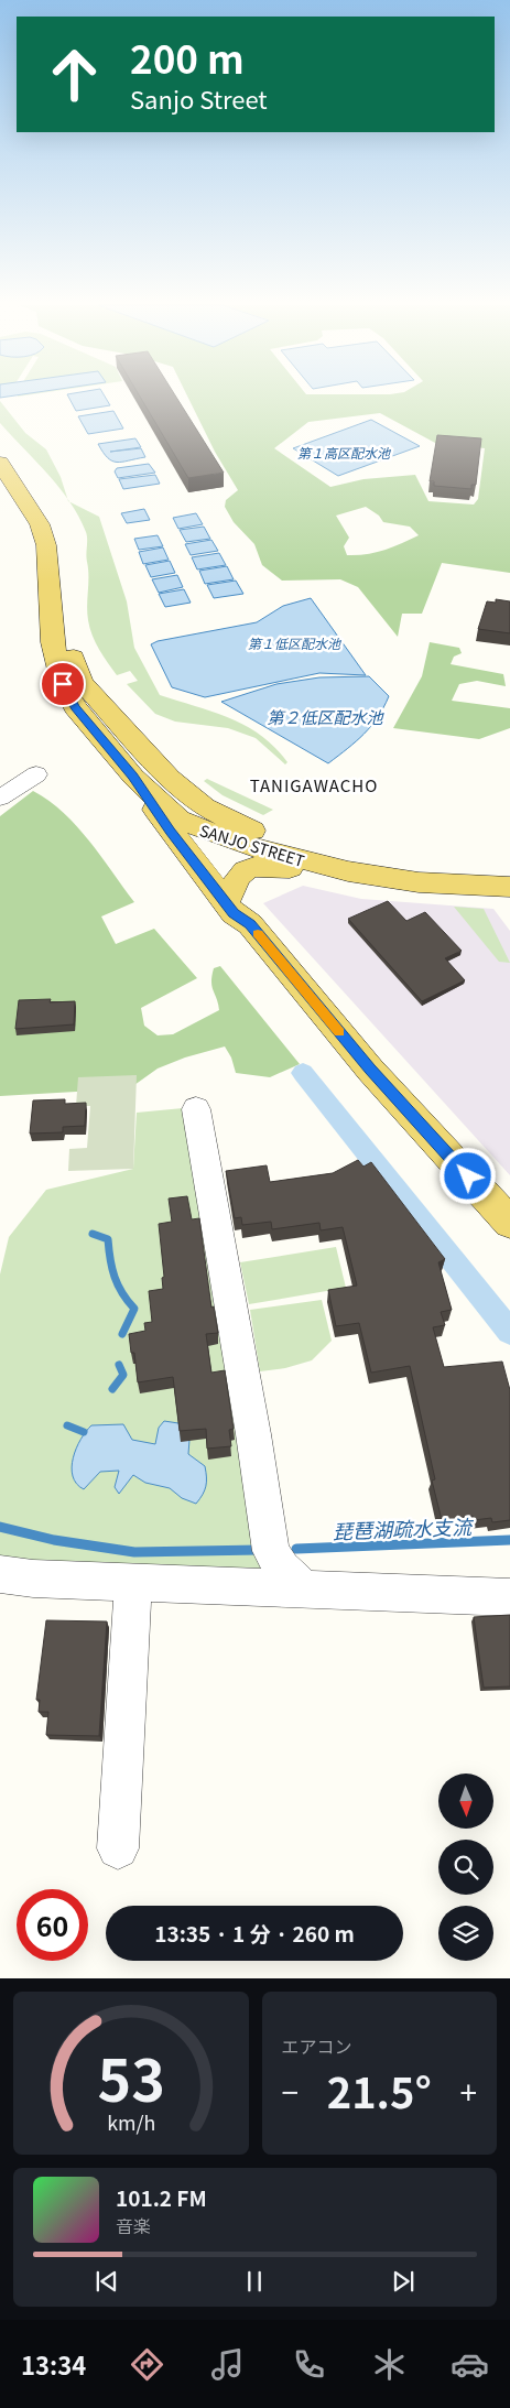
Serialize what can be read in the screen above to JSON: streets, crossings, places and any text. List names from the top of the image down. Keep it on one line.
{"streets":{"main road":["SANJO STREET"]},"districts":["TANIGAWACHO"],"water":["第１高区配水池","第１低区配水池","第２低区配水池","琵琶湖疏水支流"],"north":"bottom","page":{"turn":["200 m","Sanjo Street"],"limit":"60","trip":"13:35 · 1 分 · 260 m","tile":"エアコン","heat":["−","21.5°","+"],"song":["101.2 FM","音楽"],"tabs":"13:34","gauge":["53","km/h"]}}
